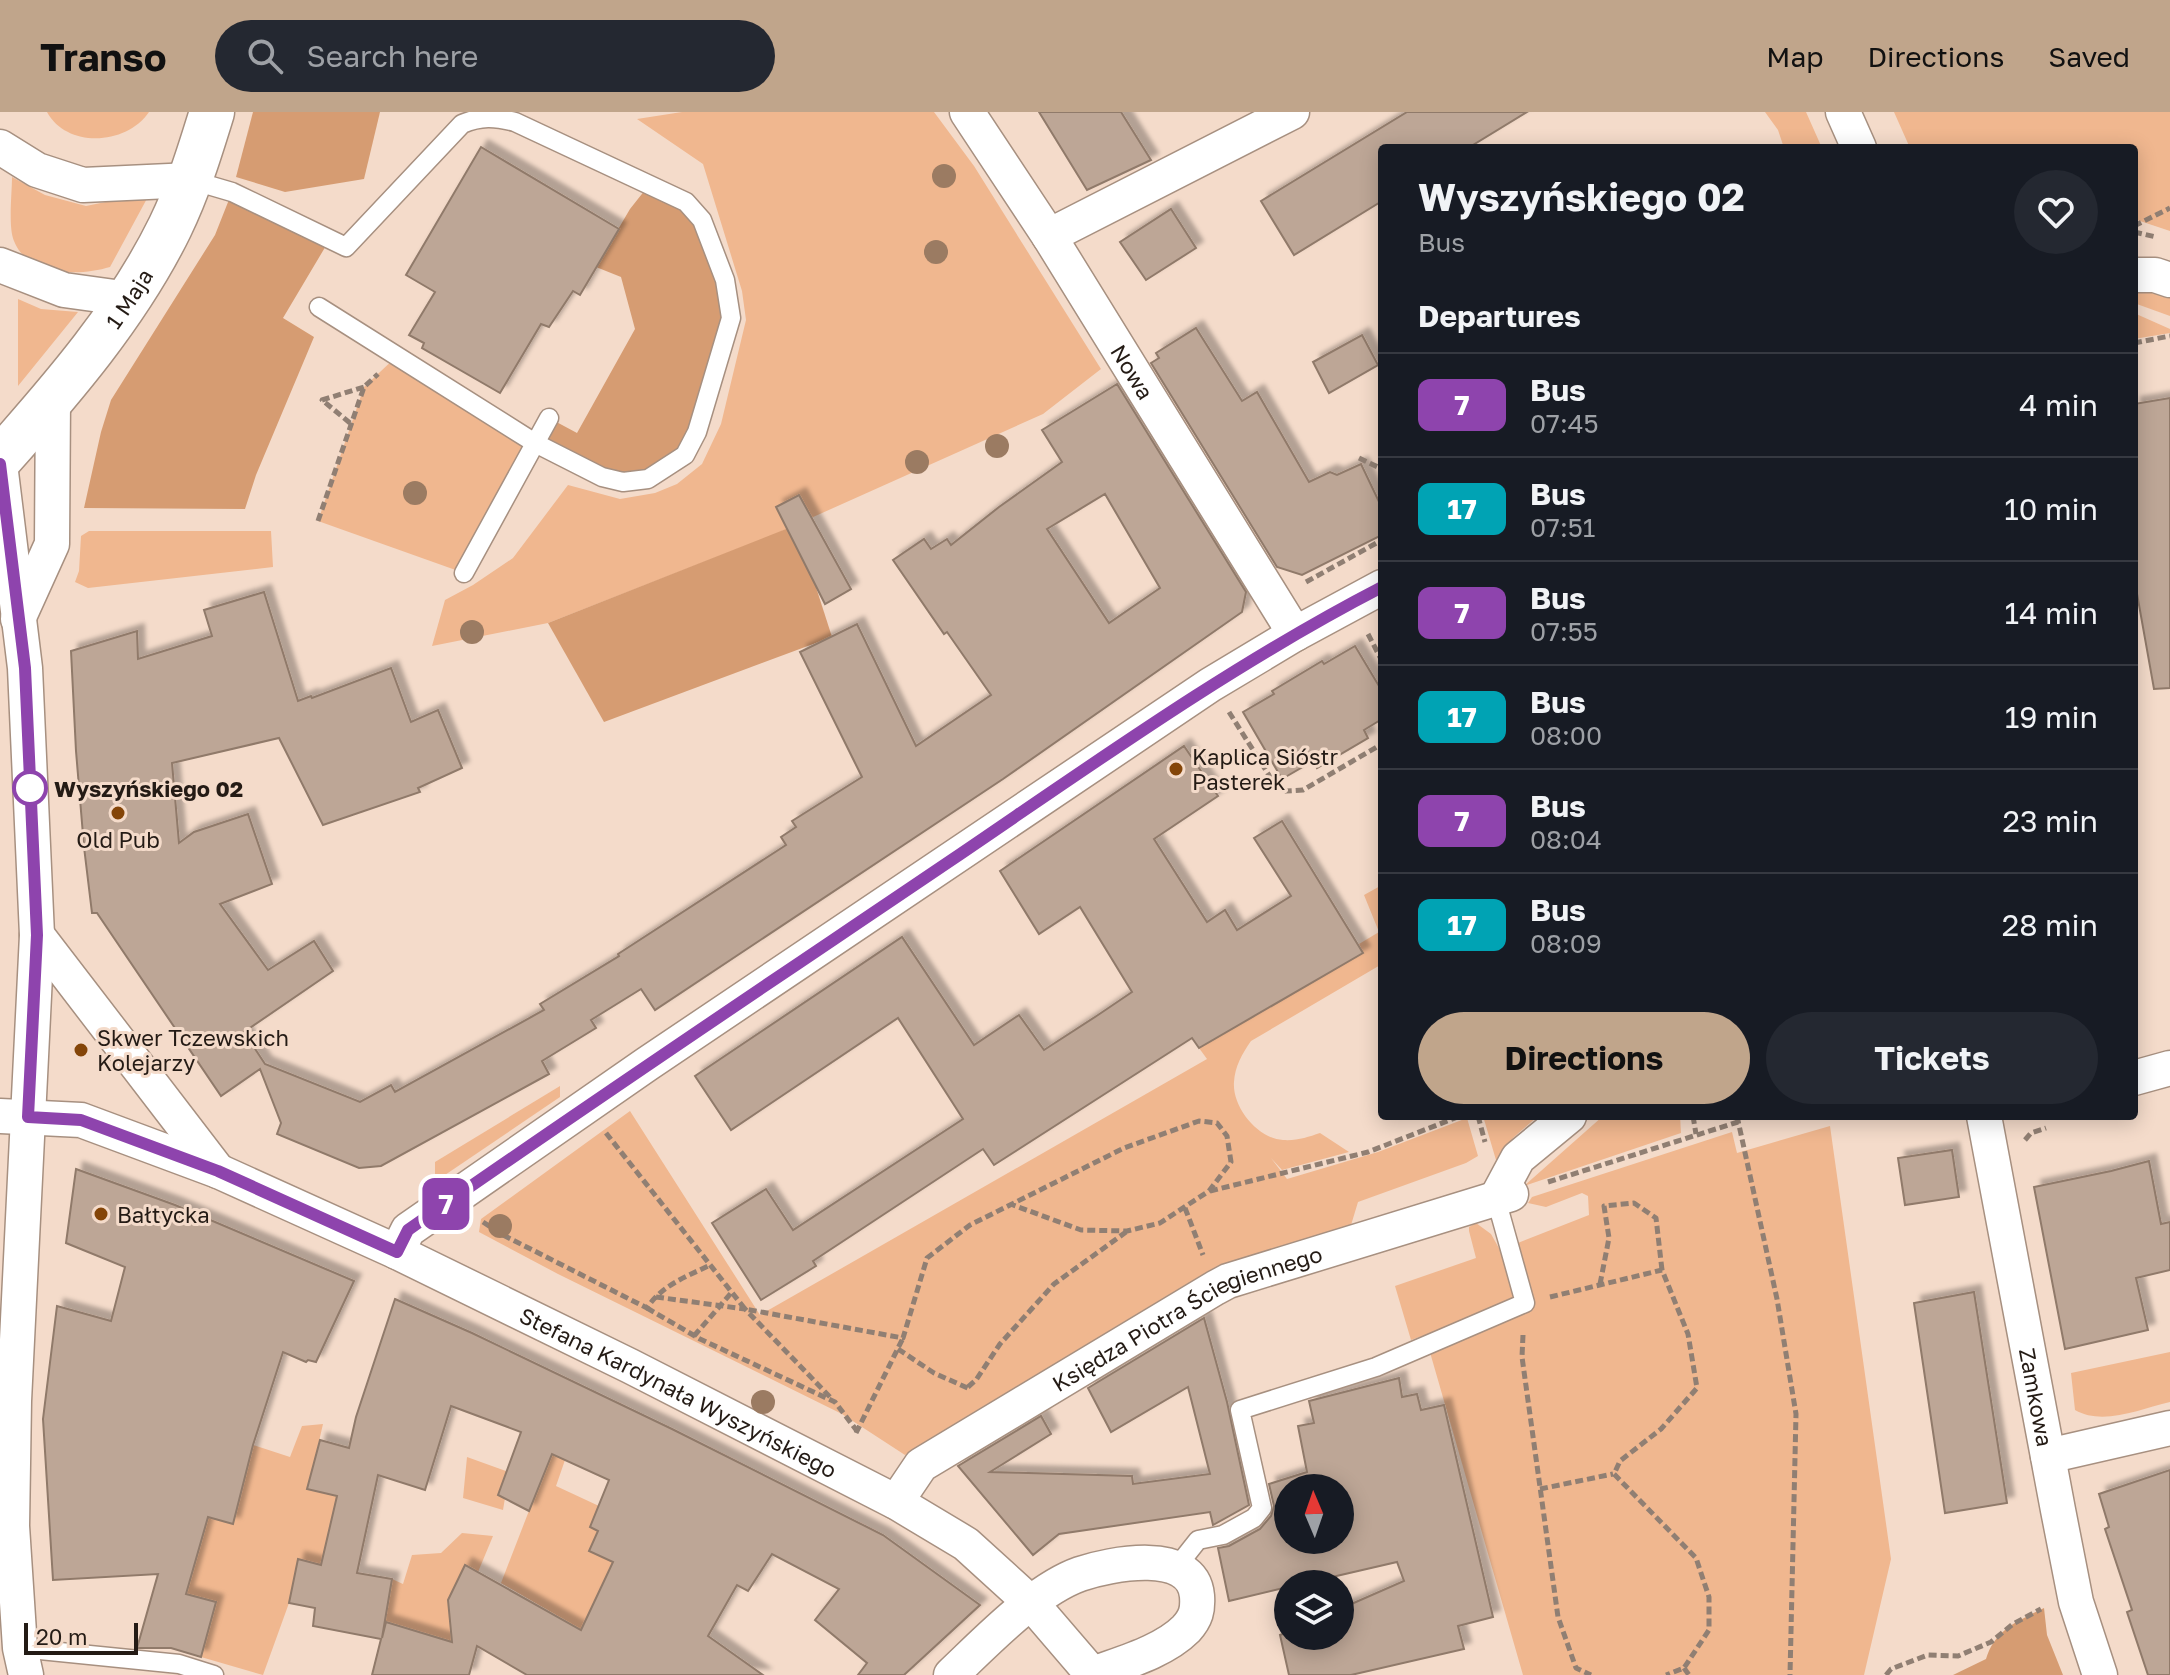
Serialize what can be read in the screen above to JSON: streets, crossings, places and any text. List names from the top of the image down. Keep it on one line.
{"streets":{"street":["1 Maja","Nowa","Księdza Piotra Ściegiennego","Stefana Kardynała Wyszyńskiego","Zamkowa"]},"crossings":[["Księdza Piotra Ściegiennego","Stefana Kardynała Wyszyńskiego"]],"places":["Kaplica Sióstr Pasterek","Wyszyńskiego 02","Old Pub","Skwer Tczewskich Kolejarzy","Bałtycka"],"lines":["bus line 7"],"scale_bar":"20 m","north":"top","page":{"header":"Transo","search":"Search here","nav":["Map","Directions","Saved"],"on_map":"7","heading":[["Wyszyńskiego 02","Bus"],"Departures"],"list":[{"mark":"7","name":"Bus","note":"07:45","value":"4 min"},{"mark":"17","name":"Bus","note":"07:51","value":"10 min"},{"mark":"7","name":"Bus","note":"07:55","value":"14 min"},{"mark":"17","name":"Bus","note":"08:00","value":"19 min"},{"mark":"7","name":"Bus","note":"08:04","value":"23 min"},{"mark":"17","name":"Bus","note":"08:09","value":"28 min"}],"buttons":["Directions","Tickets"],"scale":"20 m"}}
